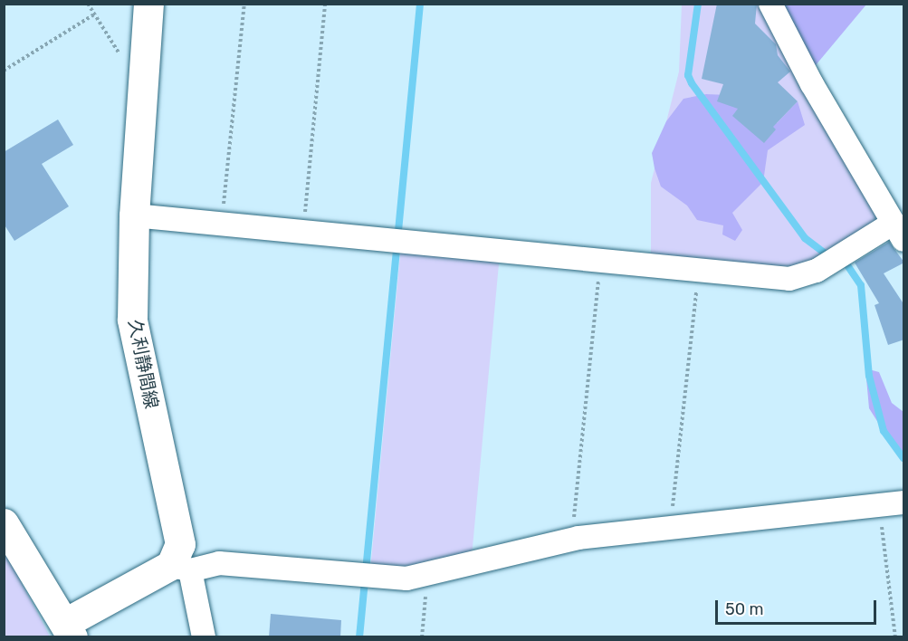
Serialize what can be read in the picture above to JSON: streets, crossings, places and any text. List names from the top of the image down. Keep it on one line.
{"streets":{"main road":["久利静間線"]},"scale_bar":"50 m"}
